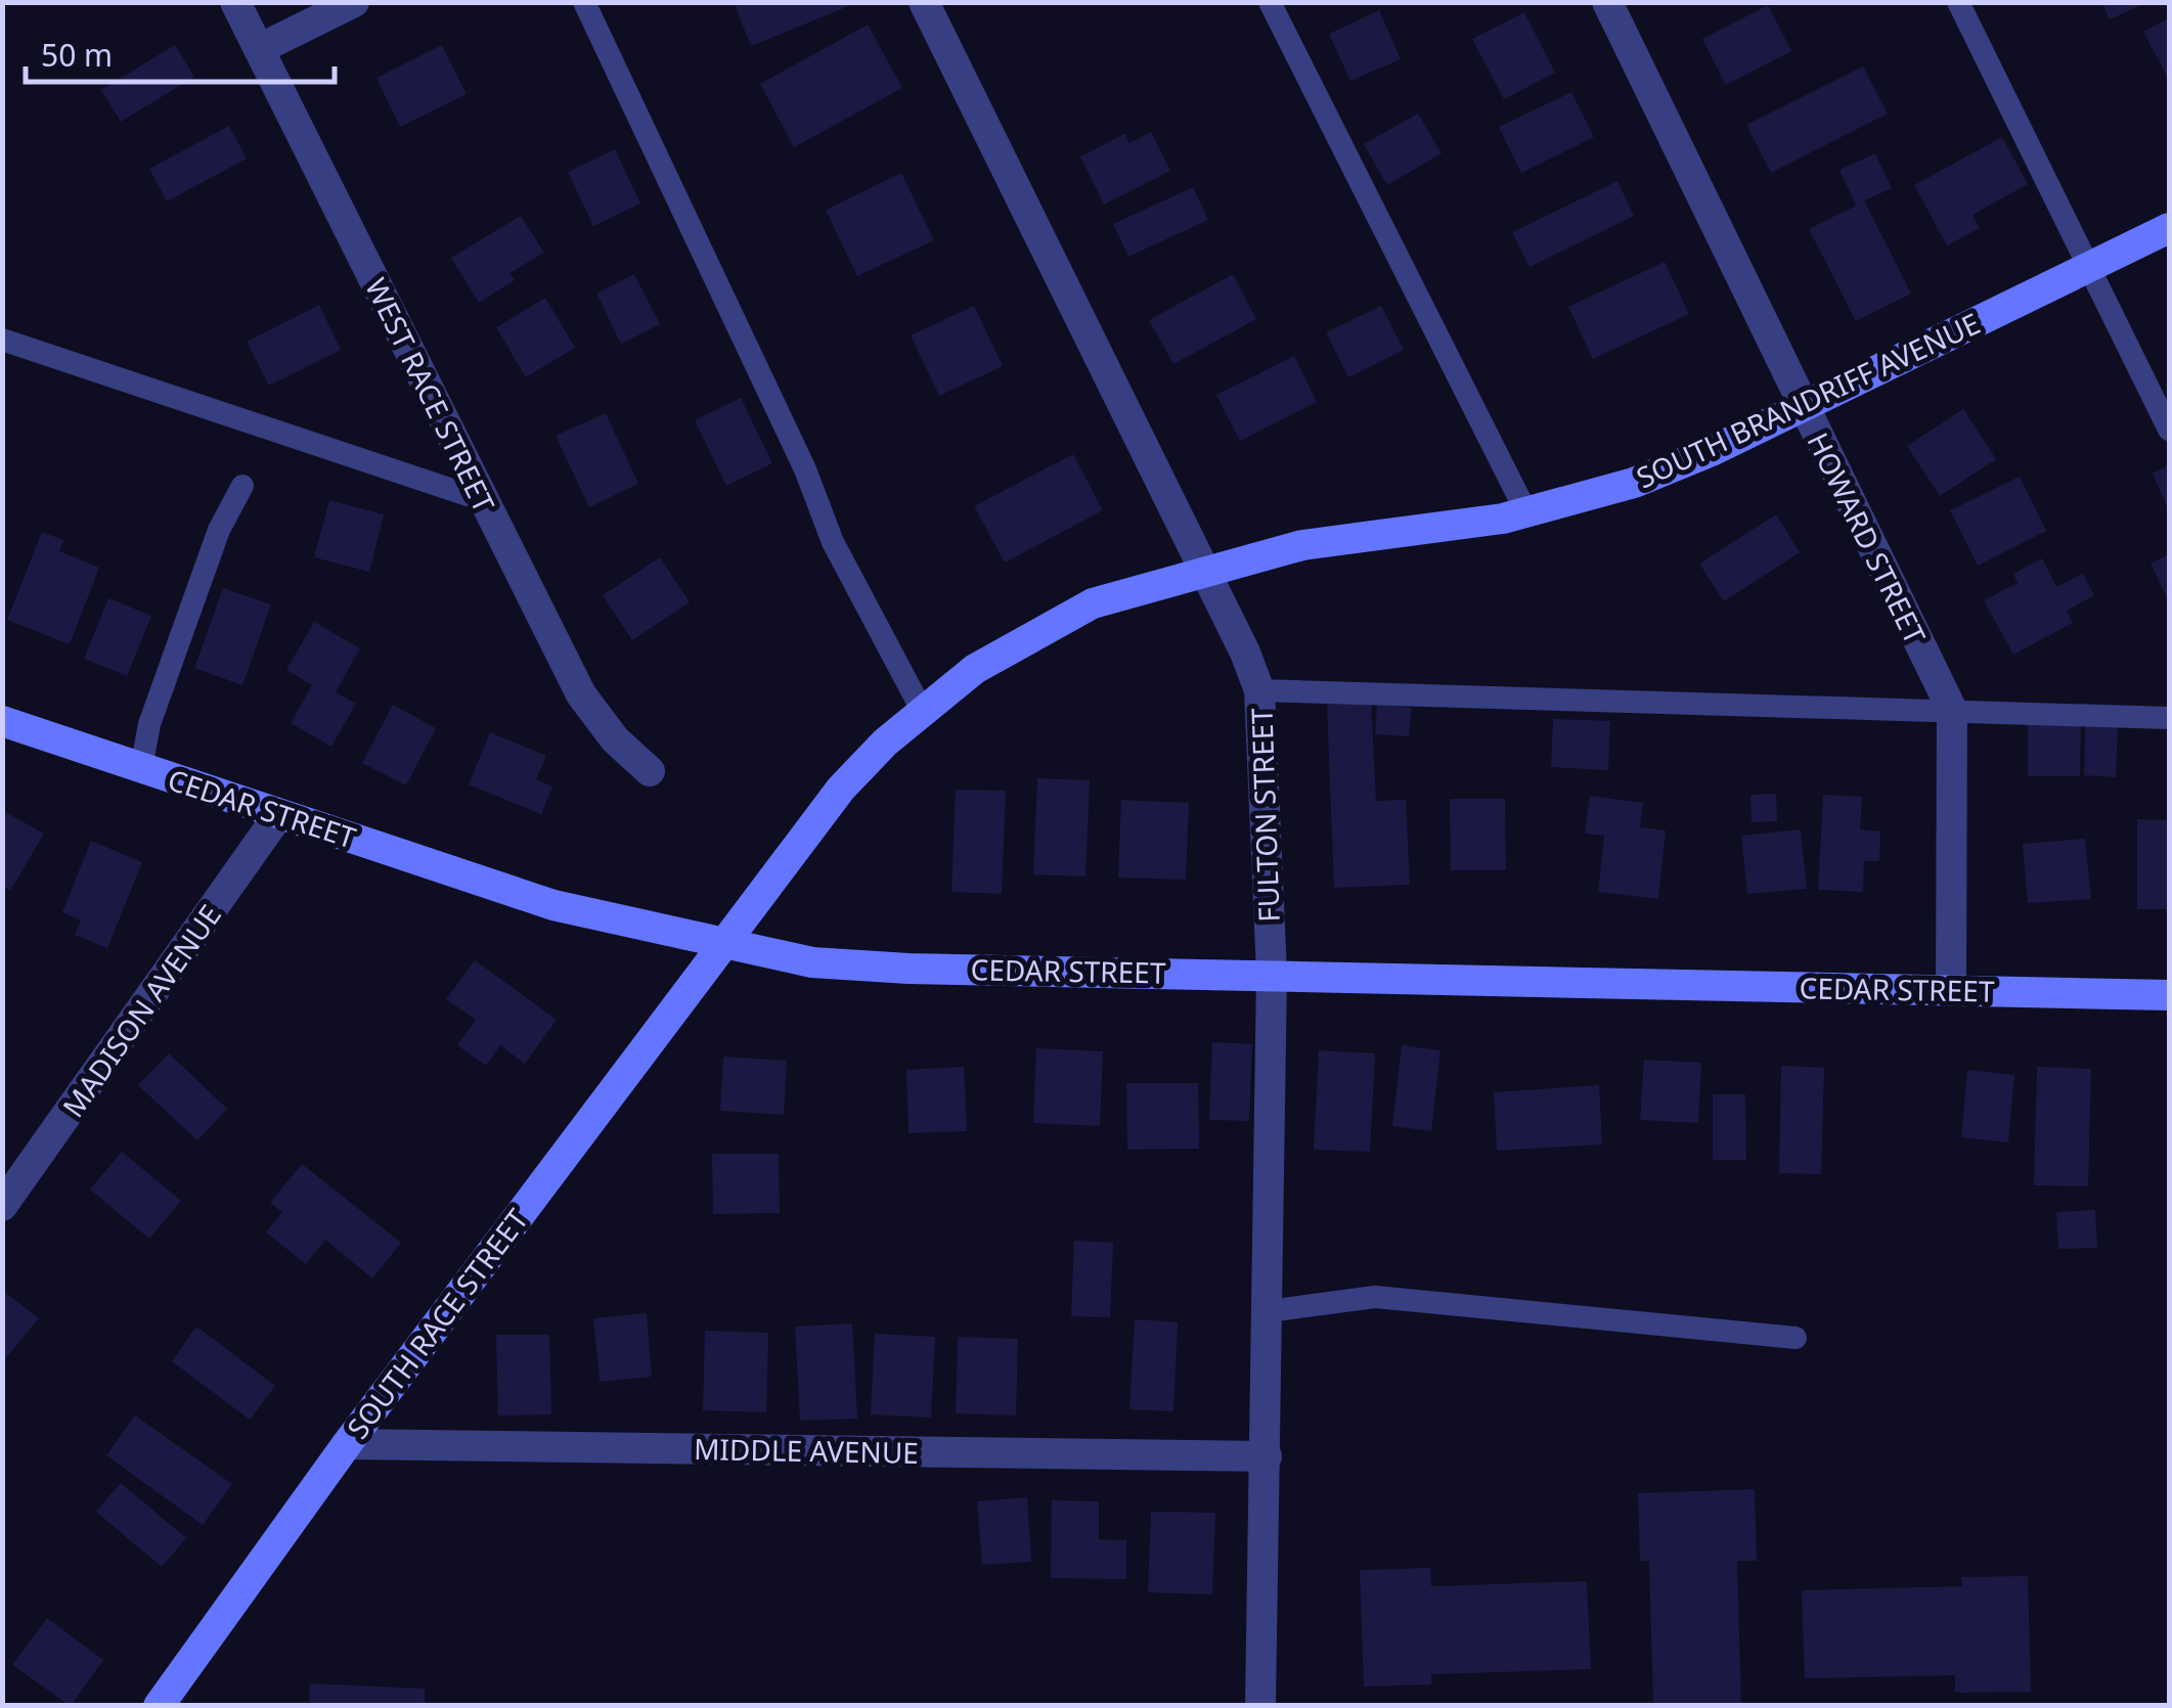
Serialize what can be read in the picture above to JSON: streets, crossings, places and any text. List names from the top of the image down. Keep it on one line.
{"streets":{"main road":["SOUTH BRANDRIFF AVENUE","CEDAR STREET","SOUTH RACE STREET"],"street":["WEST RACE STREET","HOWARD STREET","FULTON STREET","MADISON AVENUE","MIDDLE AVENUE"]},"crossings":[["SOUTH BRANDRIFF AVENUE","HOWARD STREET"],["SOUTH BRANDRIFF AVENUE","CEDAR STREET"],["SOUTH BRANDRIFF AVENUE","FULTON STREET"],["SOUTH BRANDRIFF AVENUE","SOUTH RACE STREET"],["HOWARD STREET","CEDAR STREET"],["CEDAR STREET","FULTON STREET"],["CEDAR STREET","MADISON AVENUE"],["CEDAR STREET","SOUTH RACE STREET"],["FULTON STREET","MIDDLE AVENUE"],["SOUTH RACE STREET","MIDDLE AVENUE"]],"scale_bar":"50 m"}
